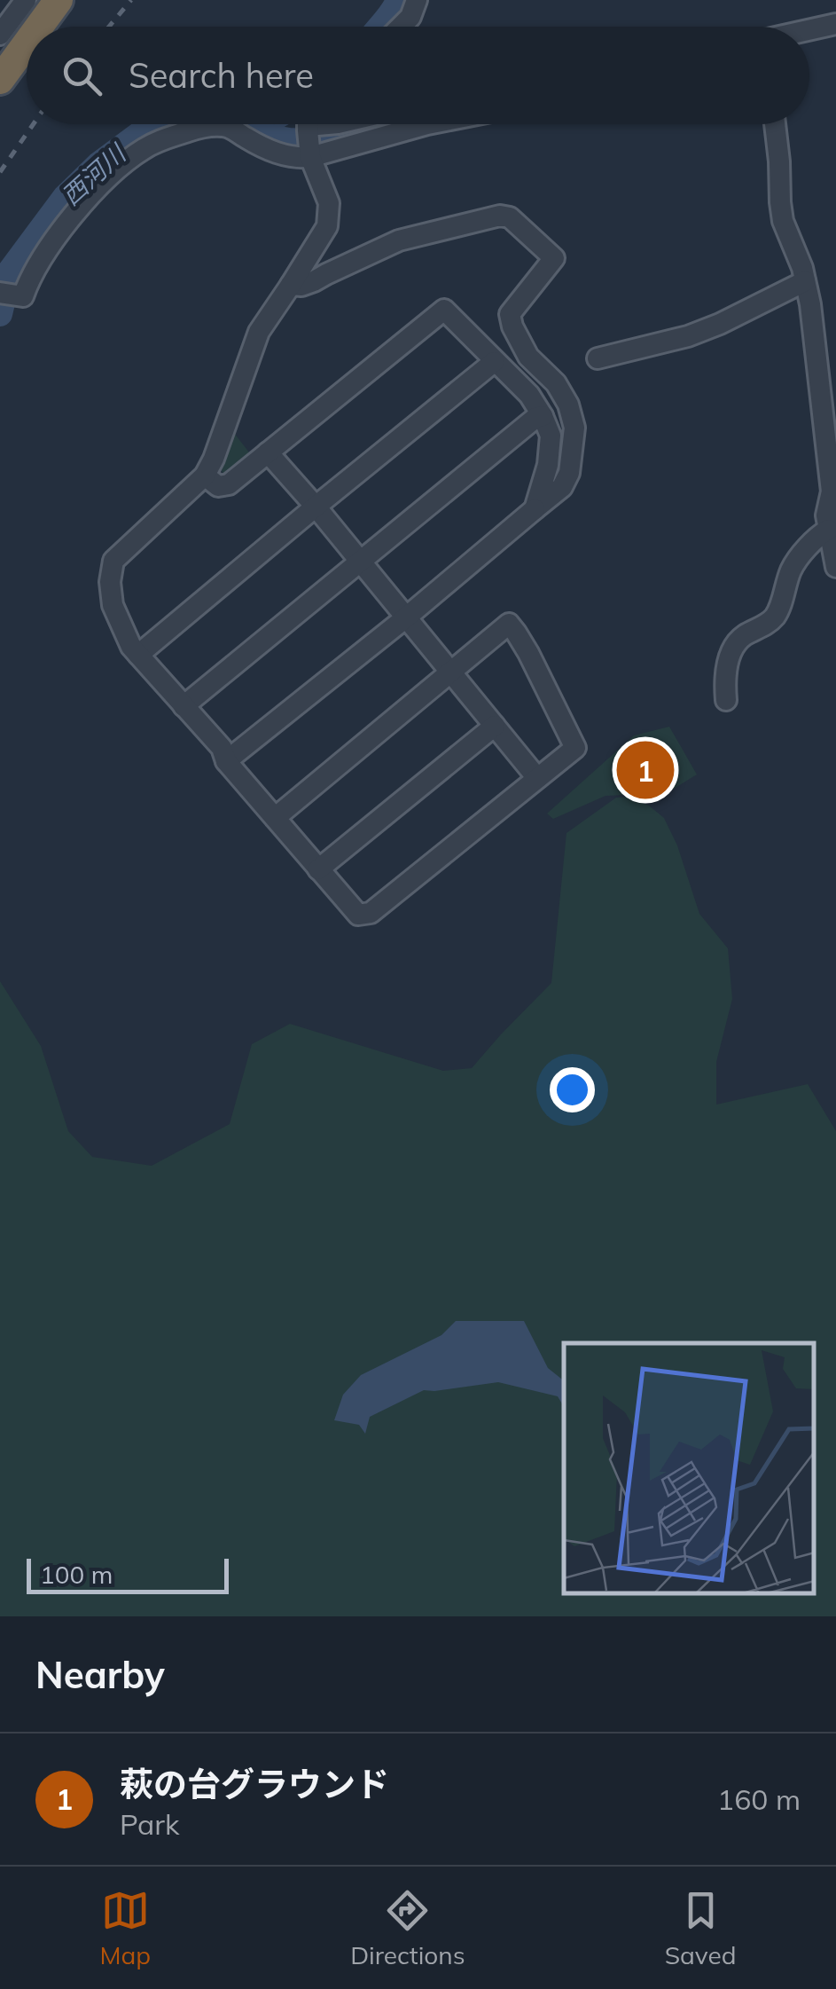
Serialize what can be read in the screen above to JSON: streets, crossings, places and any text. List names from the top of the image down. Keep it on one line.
{"water":["西河川"],"scale_bar":"100 m","page":{"search":"Search here","pins":"1","scale":"100 m","heading":"Nearby","list":[{"mark":"1","name":"萩の台グラウンド","note":"Park","value":"160 m"}],"nav":["Map","Directions","Saved"]}}
